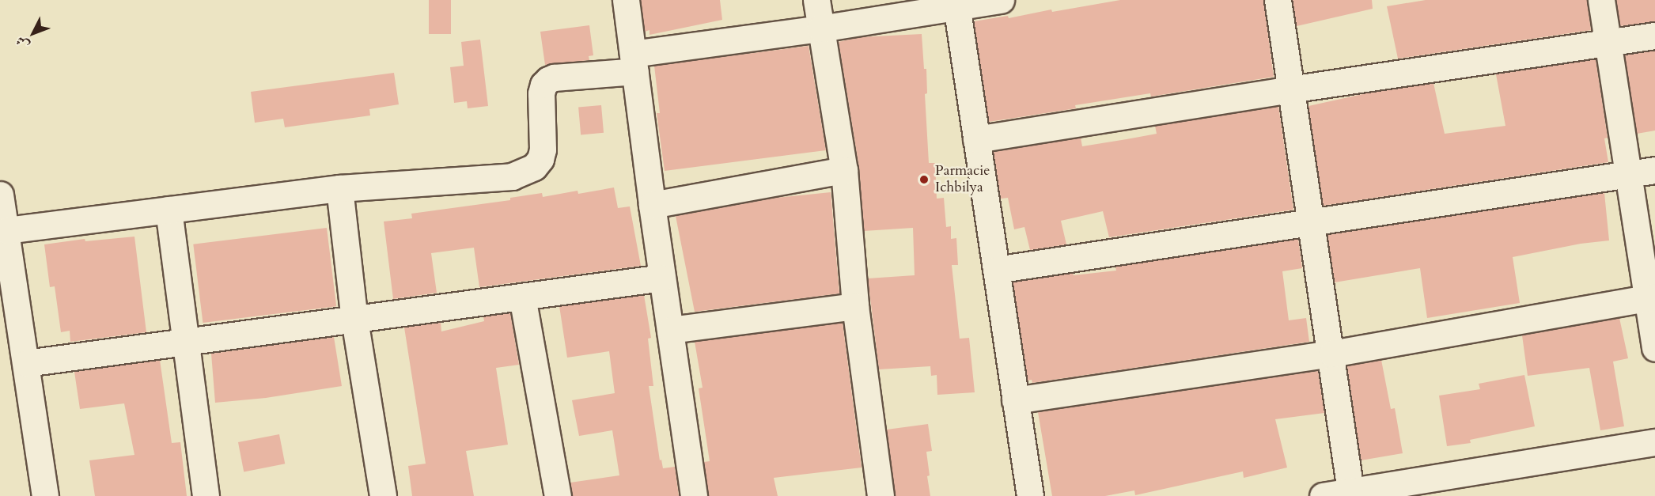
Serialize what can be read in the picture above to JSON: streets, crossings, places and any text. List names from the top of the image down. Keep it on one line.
{"places":["Parmacie Ichbilya"],"north":"bottom left"}
